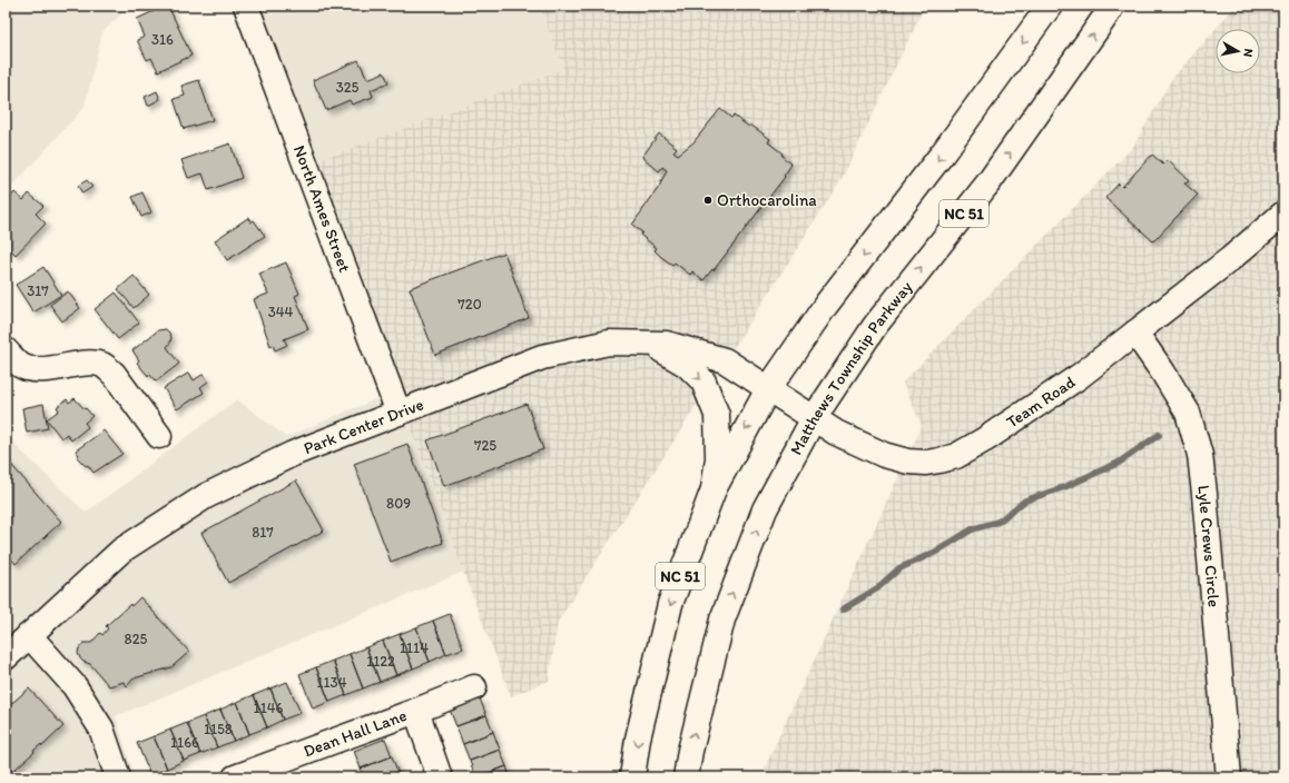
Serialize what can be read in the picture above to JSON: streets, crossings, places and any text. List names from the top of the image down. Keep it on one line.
{"streets":{"street":["North Ames Street","NC 51","Matthews Township Parkway","Team Road","Park Center Drive","Lyle Crews Circle","Dean Hall Lane"]},"crossings":[["North Ames Street","Park Center Drive"],["NC 51","Team Road"],["NC 51","Park Center Drive"],["Matthews Township Parkway","Team Road"],["Team Road","Park Center Drive"],["Team Road","Lyle Crews Circle"]],"places":["Orthocarolina"],"house_numbers":["316","325","317","720","344","725","809","817","825","1114","1122","1134","1146","1158","1166"],"north":"right"}
